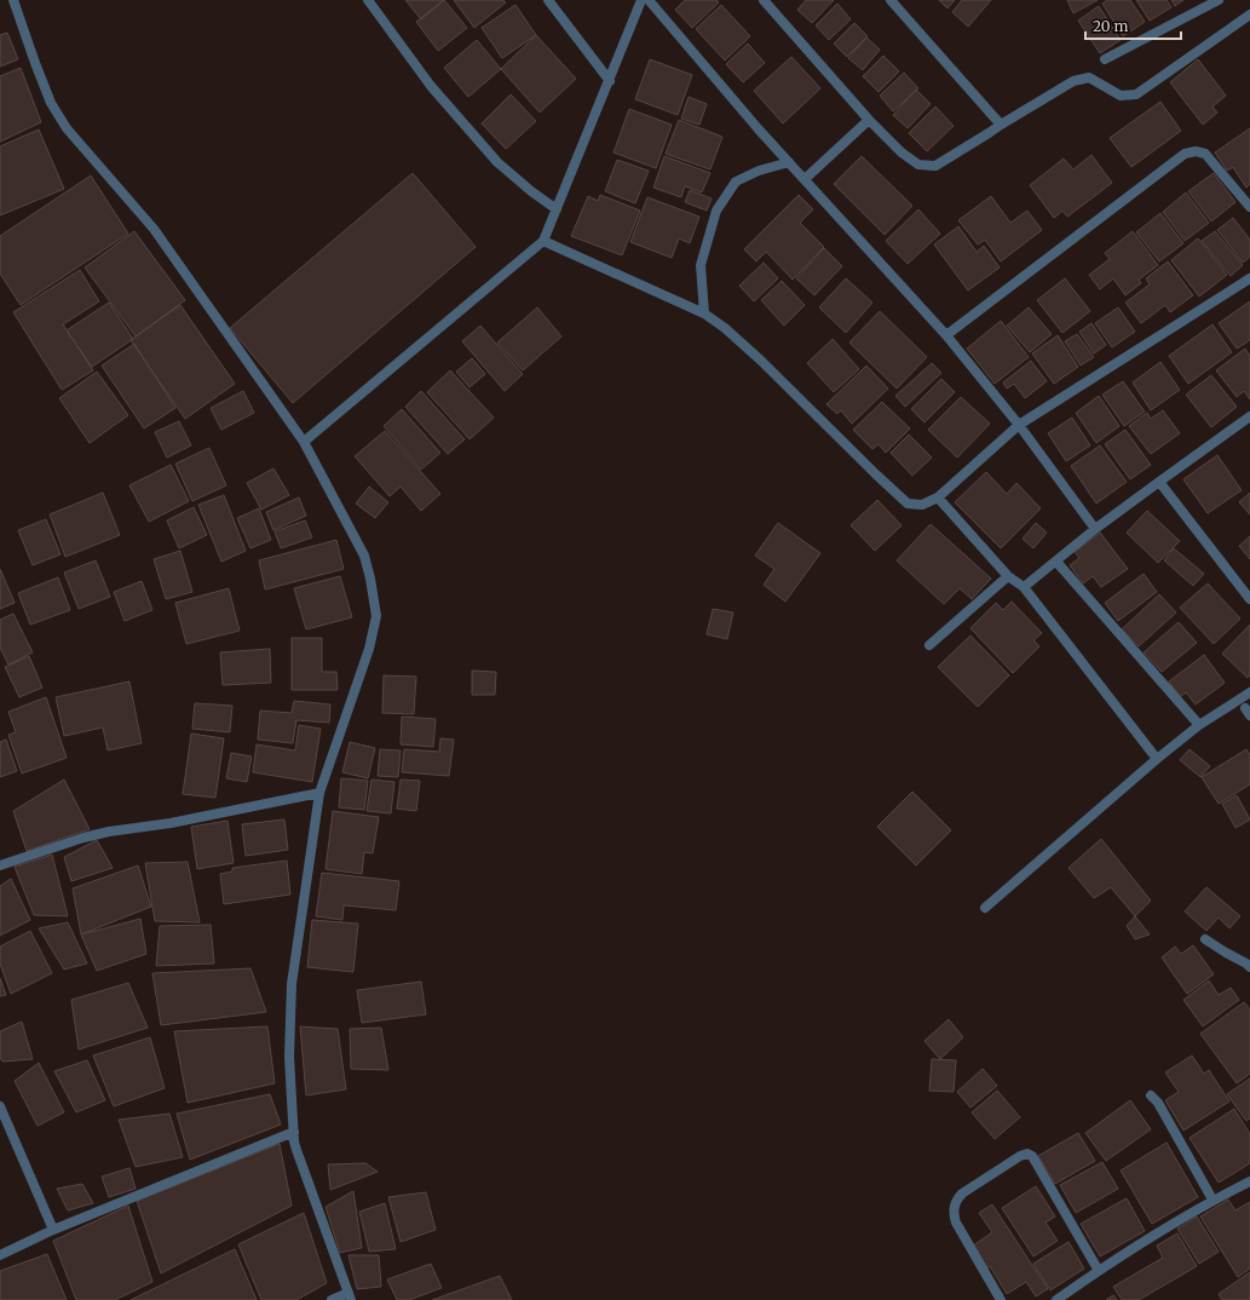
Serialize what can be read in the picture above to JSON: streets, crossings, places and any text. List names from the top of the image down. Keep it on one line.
{"scale_bar":"20 m"}
